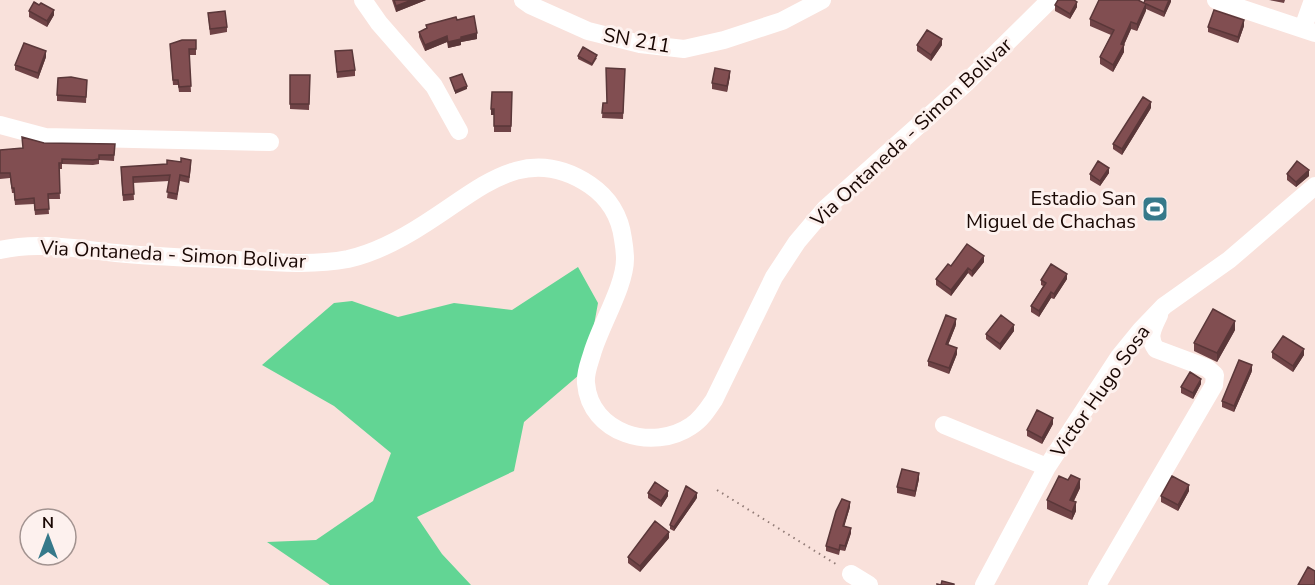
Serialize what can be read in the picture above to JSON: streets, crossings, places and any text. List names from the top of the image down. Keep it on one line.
{"streets":{"street":["SN 211","Via Ontaneda - Simon Bolivar","Victor Hugo Sosa"]},"places":{"sports":["Estadio San Miguel de Chachas"]},"north":"top"}
